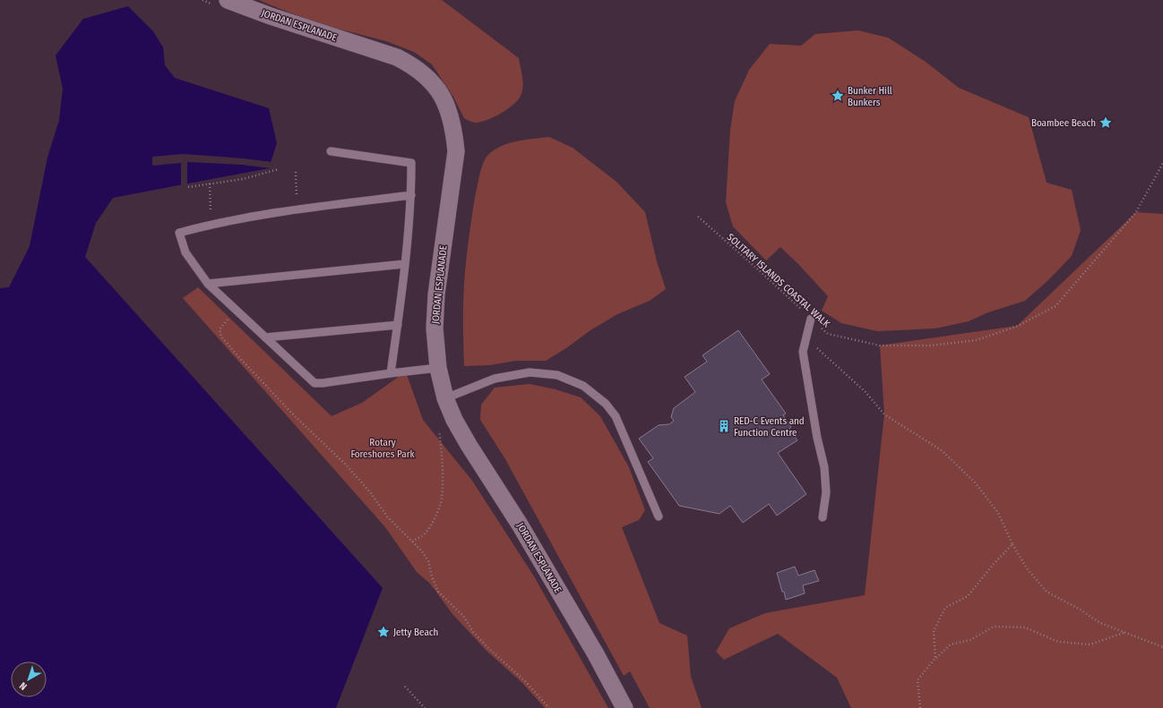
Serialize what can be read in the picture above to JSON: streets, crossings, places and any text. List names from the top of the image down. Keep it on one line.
{"streets":{"street":["JORDAN ESPLANADE"],"path":["SOLITARY ISLANDS COASTAL WALK"]},"parks":["Rotary Foreshores Park"],"places":{"place":["Bunker Hill Bunkers","Boambee Beach","Jetty Beach"],"building":["RED-C Events and Function Centre"]},"north":"bottom left"}
